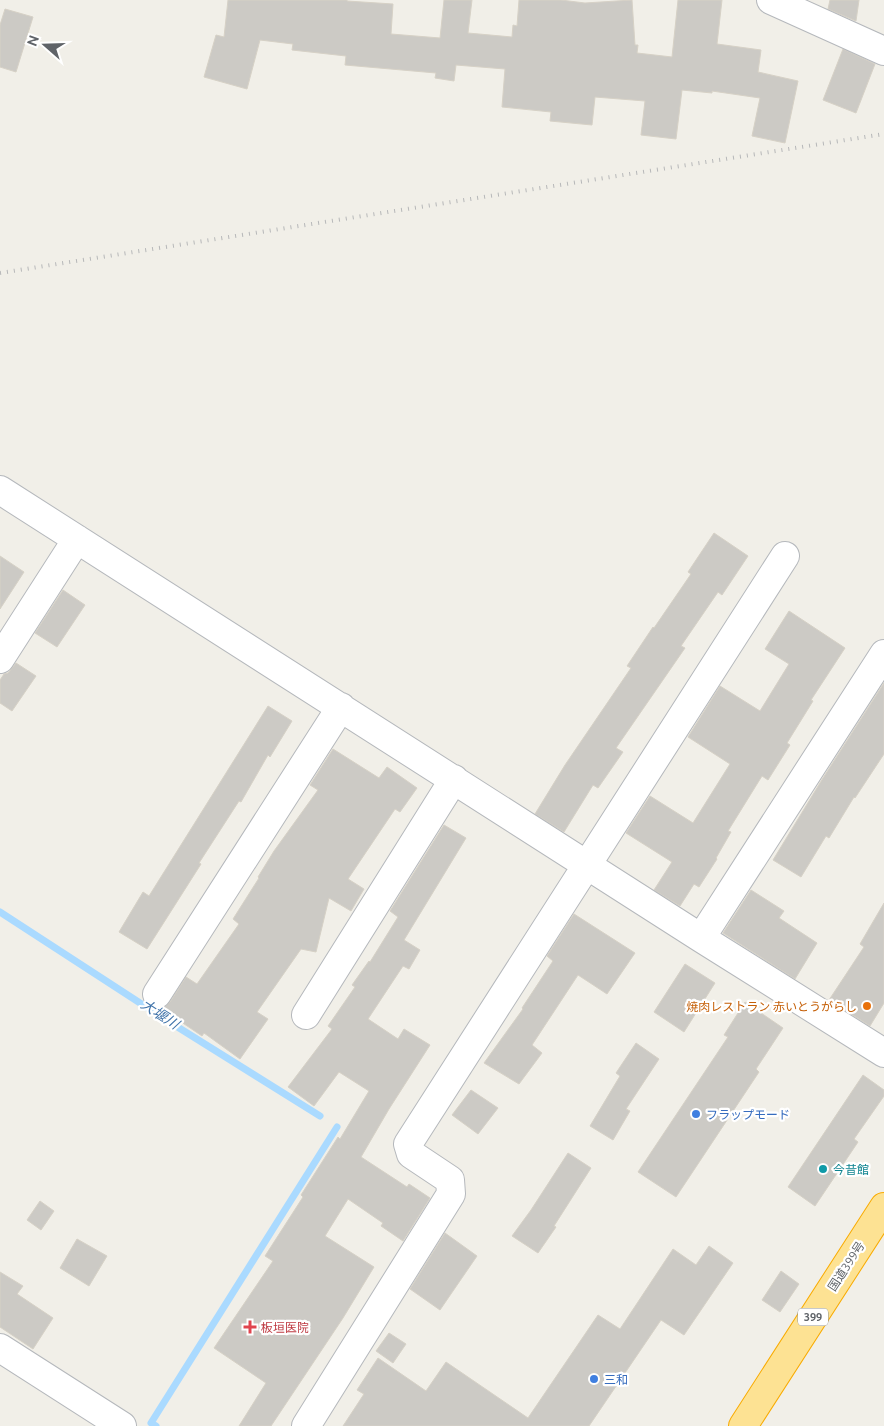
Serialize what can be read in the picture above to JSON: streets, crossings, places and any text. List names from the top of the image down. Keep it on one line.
{"streets":{"highway":["国道399号","399"]},"water":["大堰川"],"places":{"other":["焼肉レストラン 赤いとうがらし","フラップモード","今昔館","三和"],"health":["板垣医院"]},"north":"left"}
